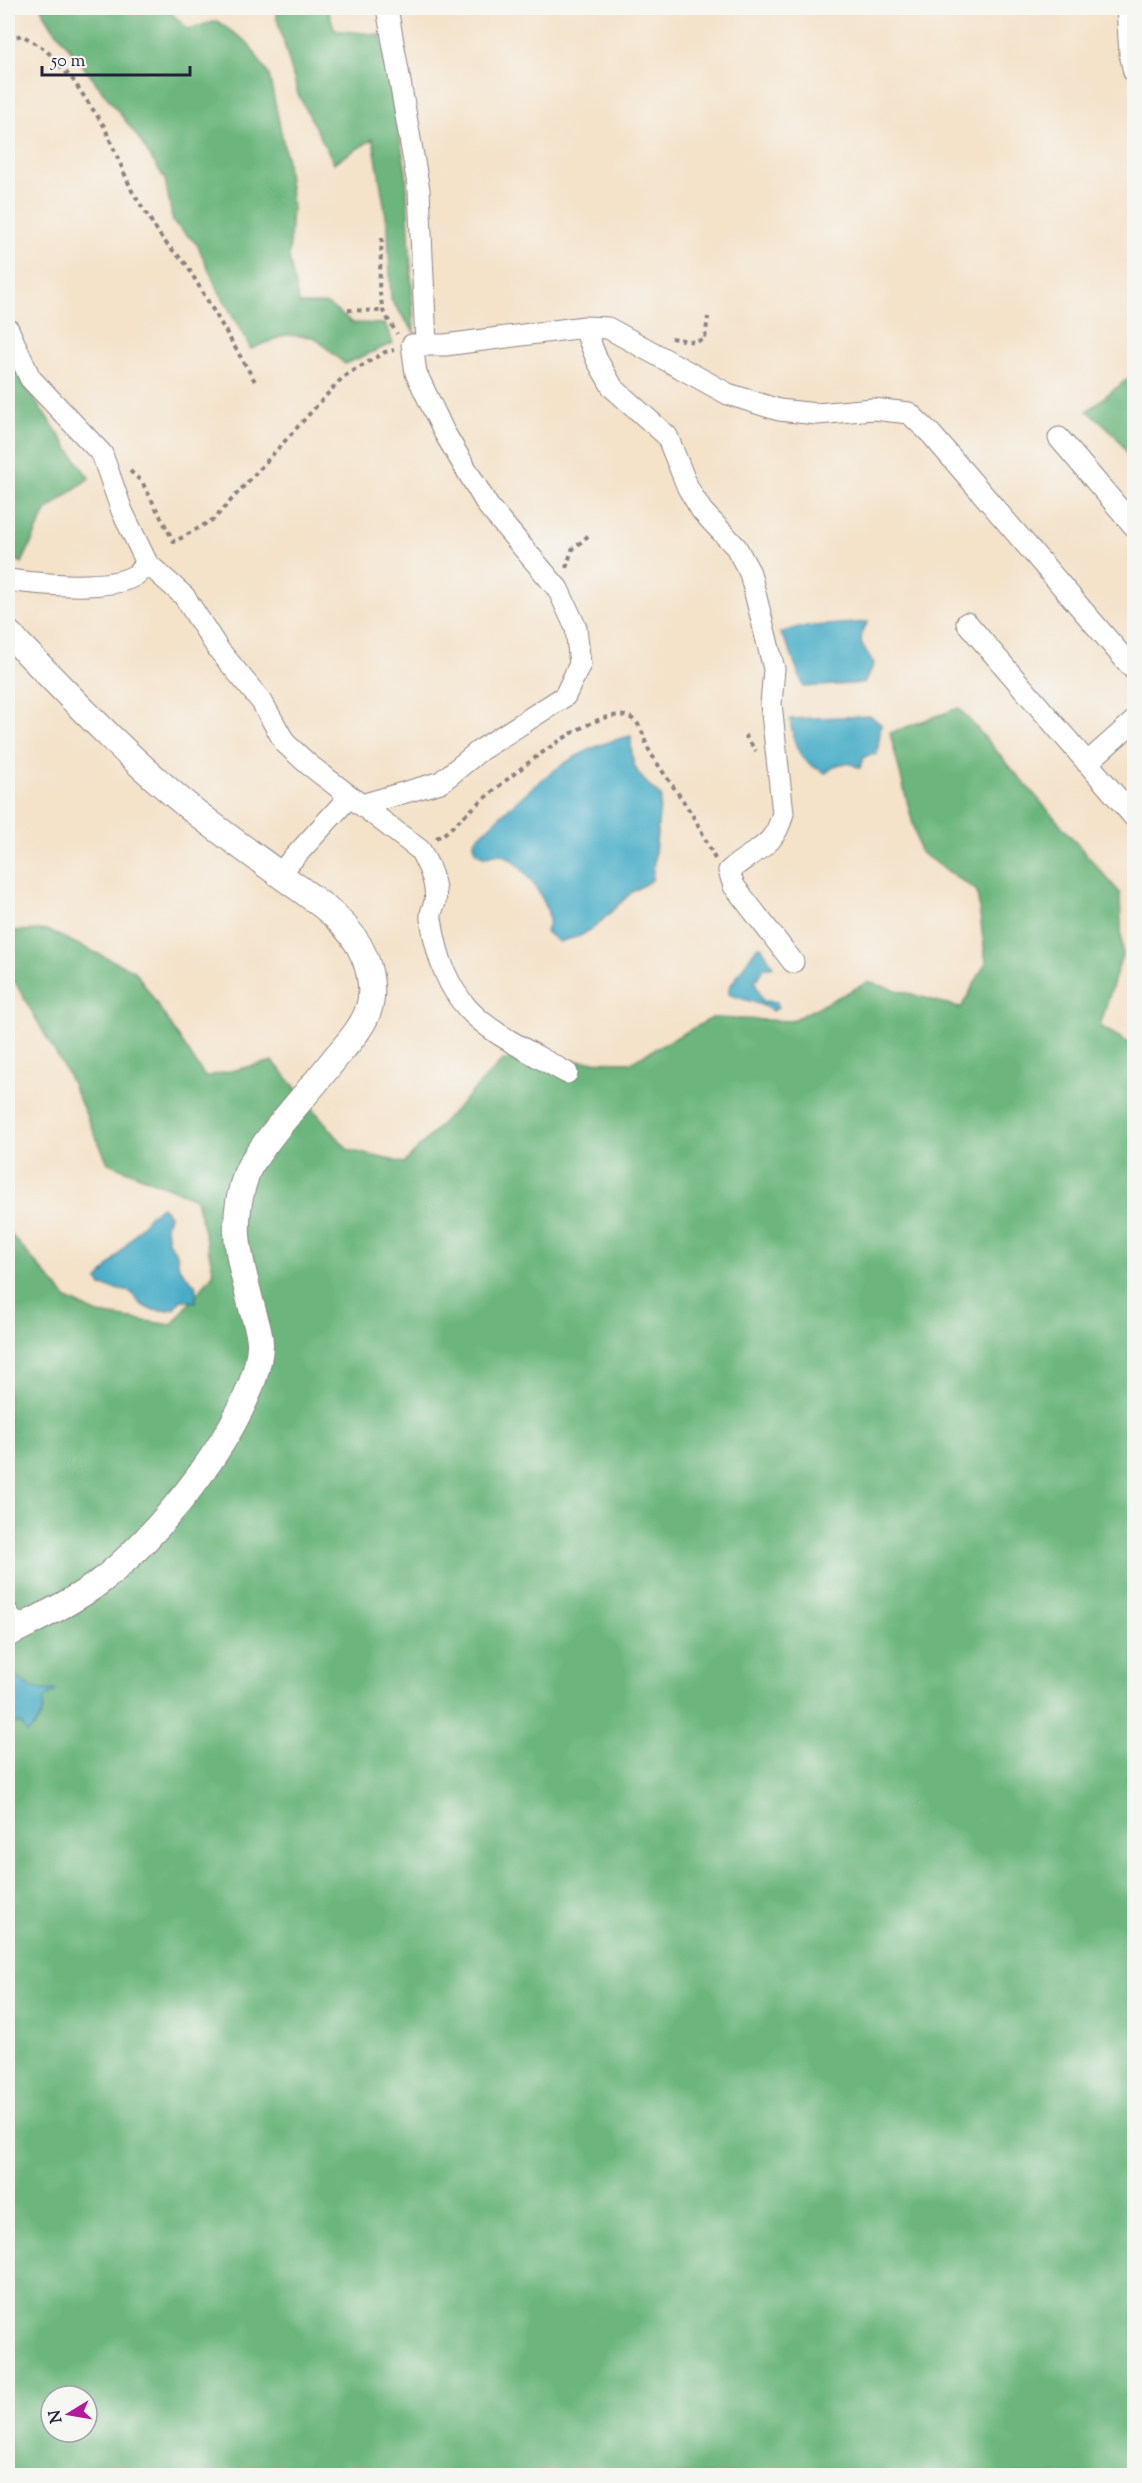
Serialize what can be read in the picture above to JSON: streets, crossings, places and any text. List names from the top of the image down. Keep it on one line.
{"scale_bar":"50 m","north":"left"}
